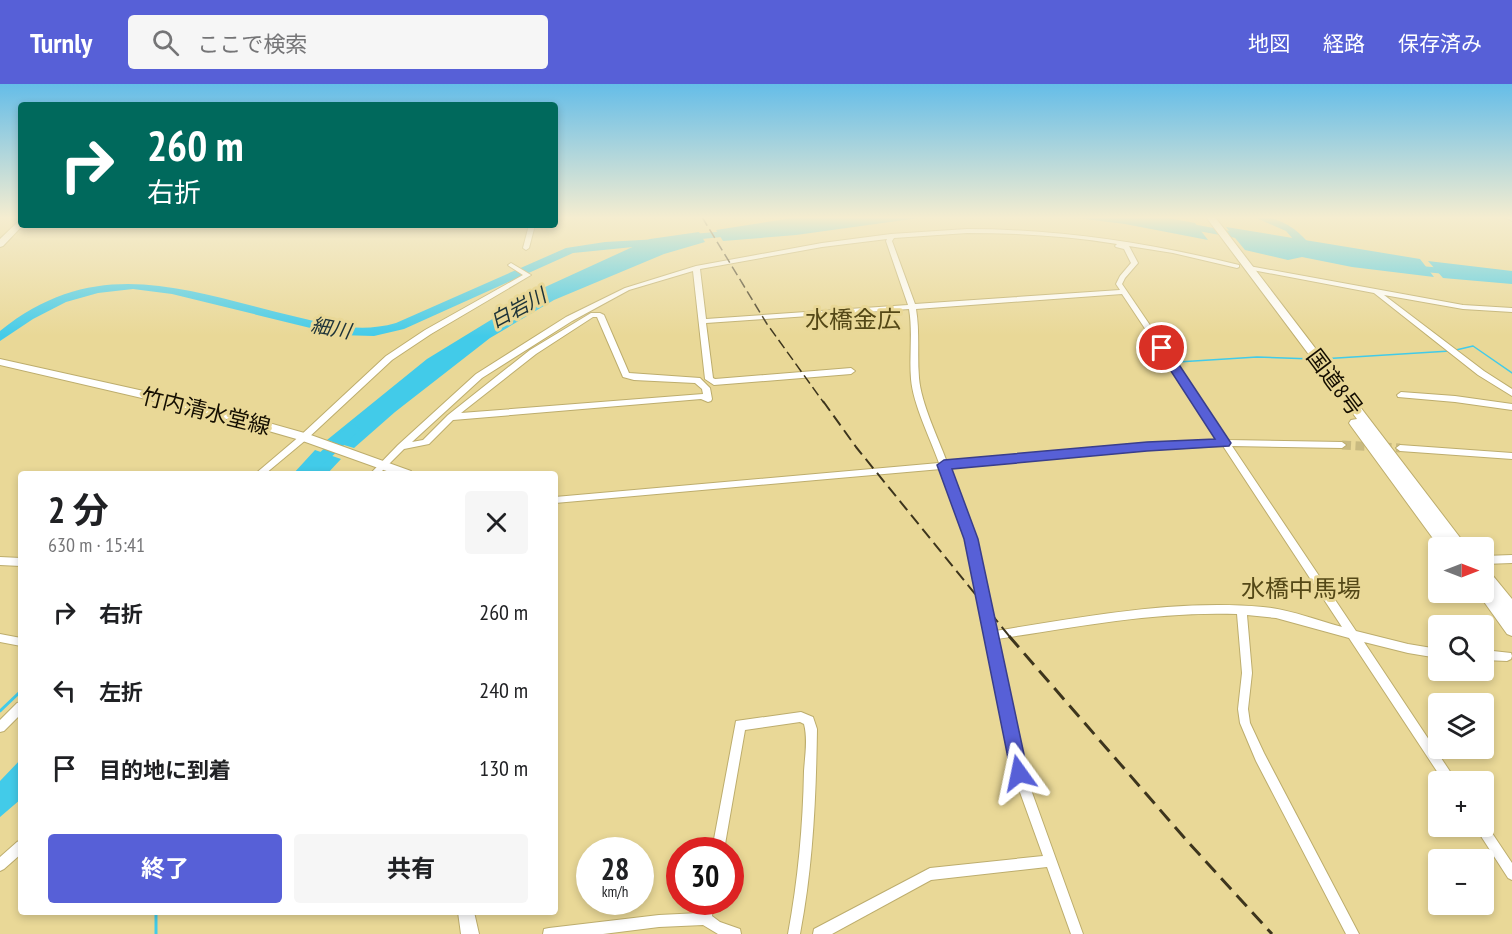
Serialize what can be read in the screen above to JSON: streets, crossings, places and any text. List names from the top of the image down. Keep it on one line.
{"streets":{"highway":["国道8号"],"main road":["竹内清水堂線"]},"districts":["水橋金広","水橋中馬場"],"water":["白岩川","細川"],"north":"right","page":{"header":"Turnly","search":"ここで検索","nav":["地図","経路","保存済み"],"turn":["260 m","右折"],"heading":["2 分","630 m · 15:41"],"map_buttons":["+","−"],"list":[{"name":"右折","value":"260 m"},{"name":"左折","value":"240 m"},{"name":"目的地に到着","value":"130 m"}],"buttons":["終了","共有"],"speed":"28 km/h","limit":"30"}}
